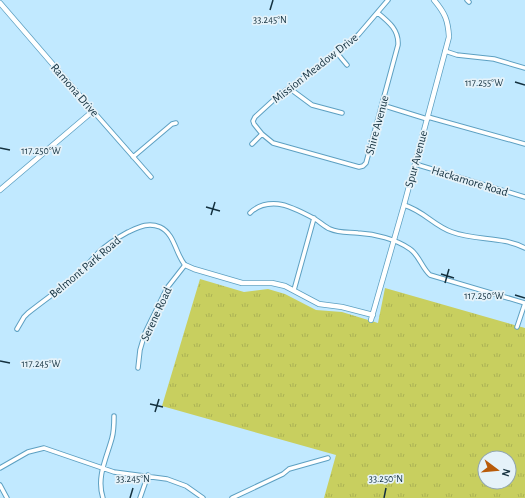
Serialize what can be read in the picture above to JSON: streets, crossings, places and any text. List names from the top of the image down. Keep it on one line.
{"streets":{"street":["Mission Meadow Drive","Ramona Drive","Shire Avenue","Spur Avenue","Hackamore Road","Belmont Park Road","Serene Road"]},"crossings":[["Mission Meadow Drive","Shire Avenue"],["Spur Avenue","Hackamore Road"],["Belmont Park Road","Serene Road"]],"north":"right","coordinates":["33.245°N","117.255°W","117.250°W","117.245°W","33.250°N"]}
